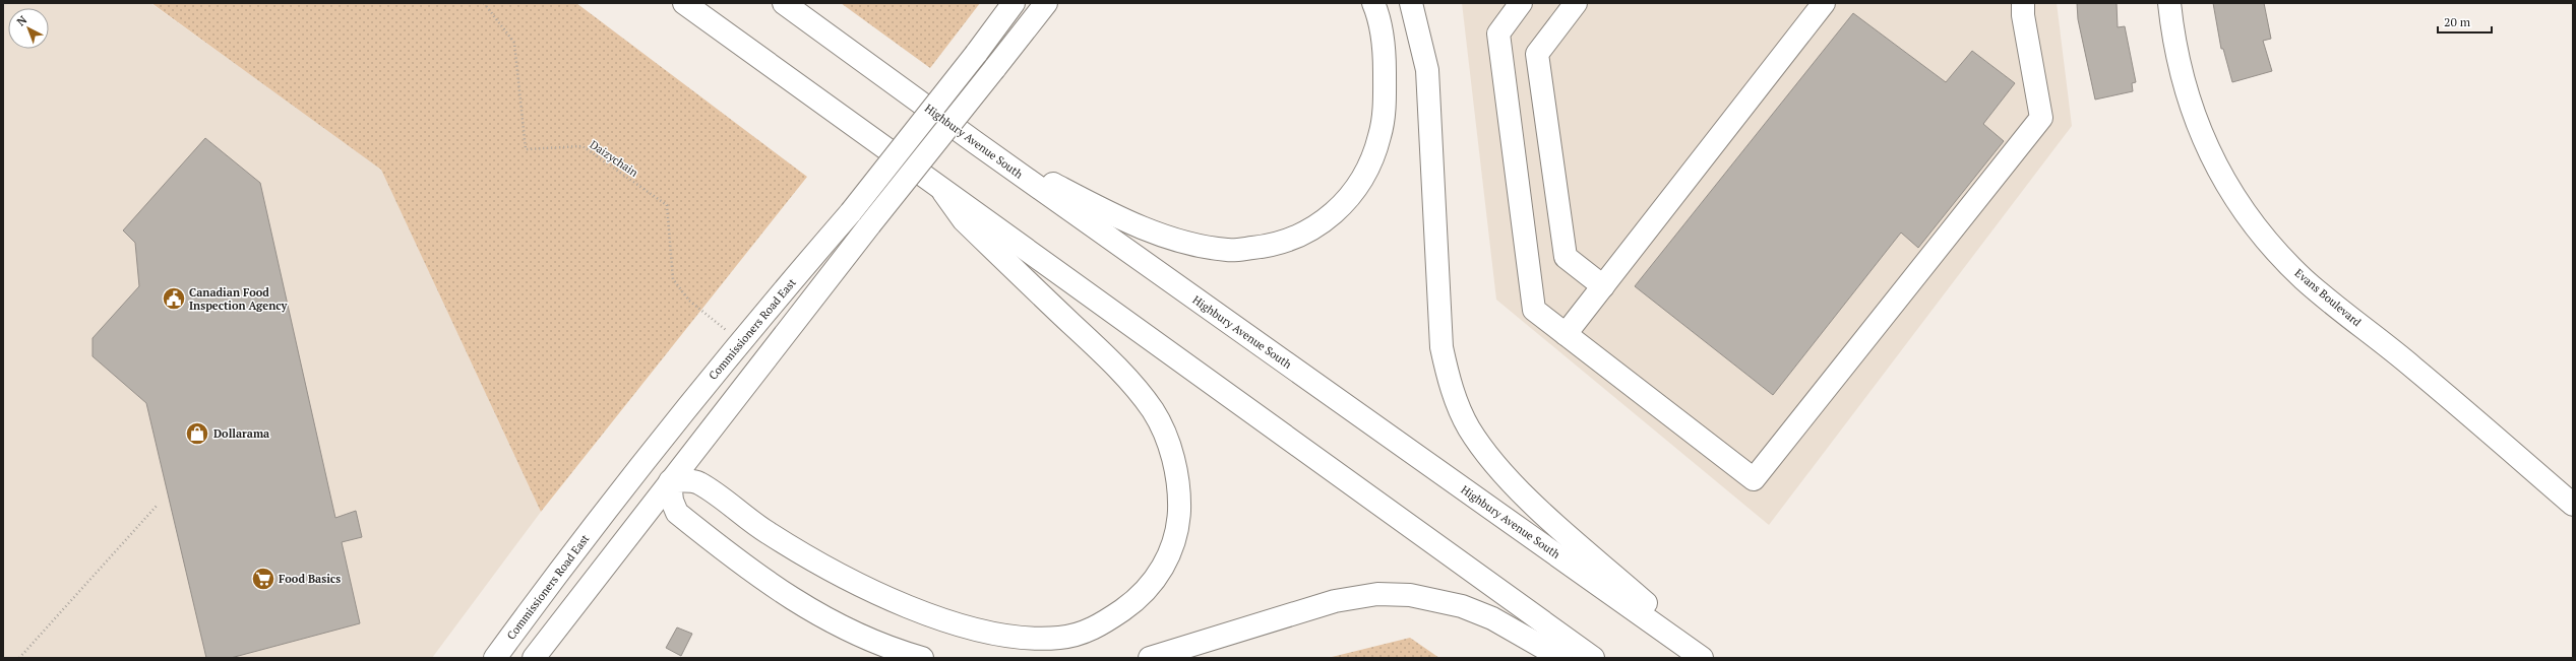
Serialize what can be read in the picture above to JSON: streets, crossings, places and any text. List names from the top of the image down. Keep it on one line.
{"streets":{"main road":["Highbury Avenue South","Evans Boulevard","Commissioners Road East"],"path":["Daizychain"]},"places":{"public building":["Canadian Food Inspection Agency"],"shop":["Dollarama"],"supermarket":["Food Basics"]},"scale_bar":"20 m","north":"top left"}
